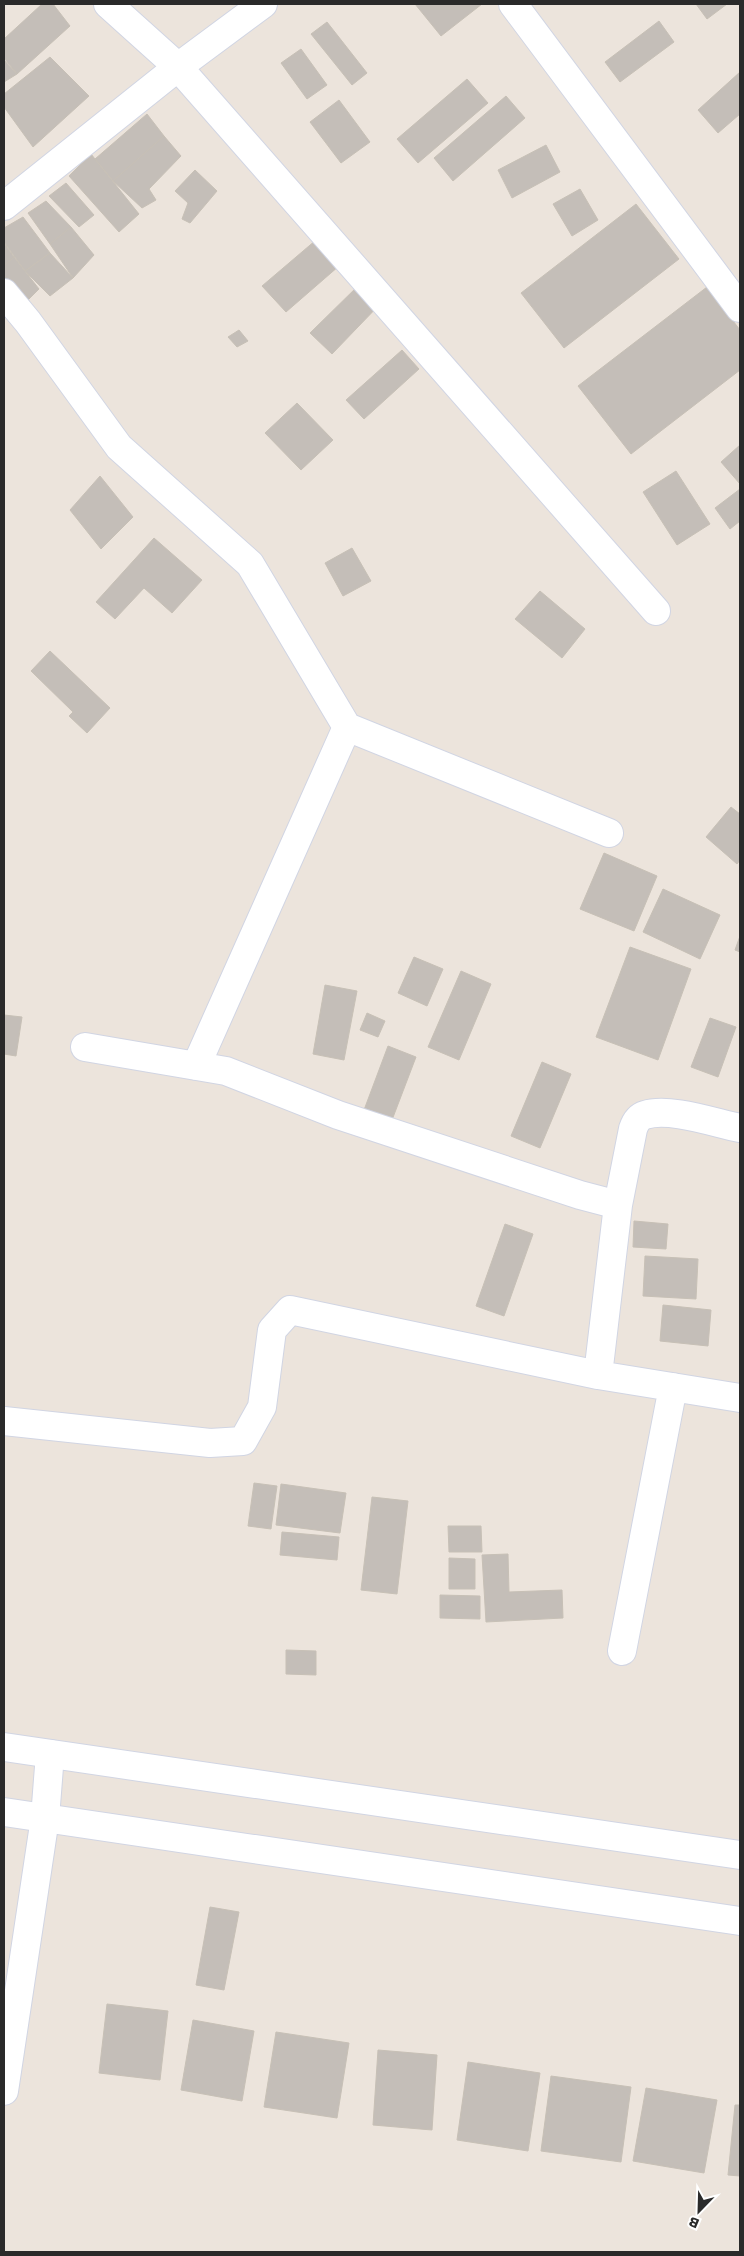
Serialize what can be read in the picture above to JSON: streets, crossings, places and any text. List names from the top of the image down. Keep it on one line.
{"north":"bottom left"}
